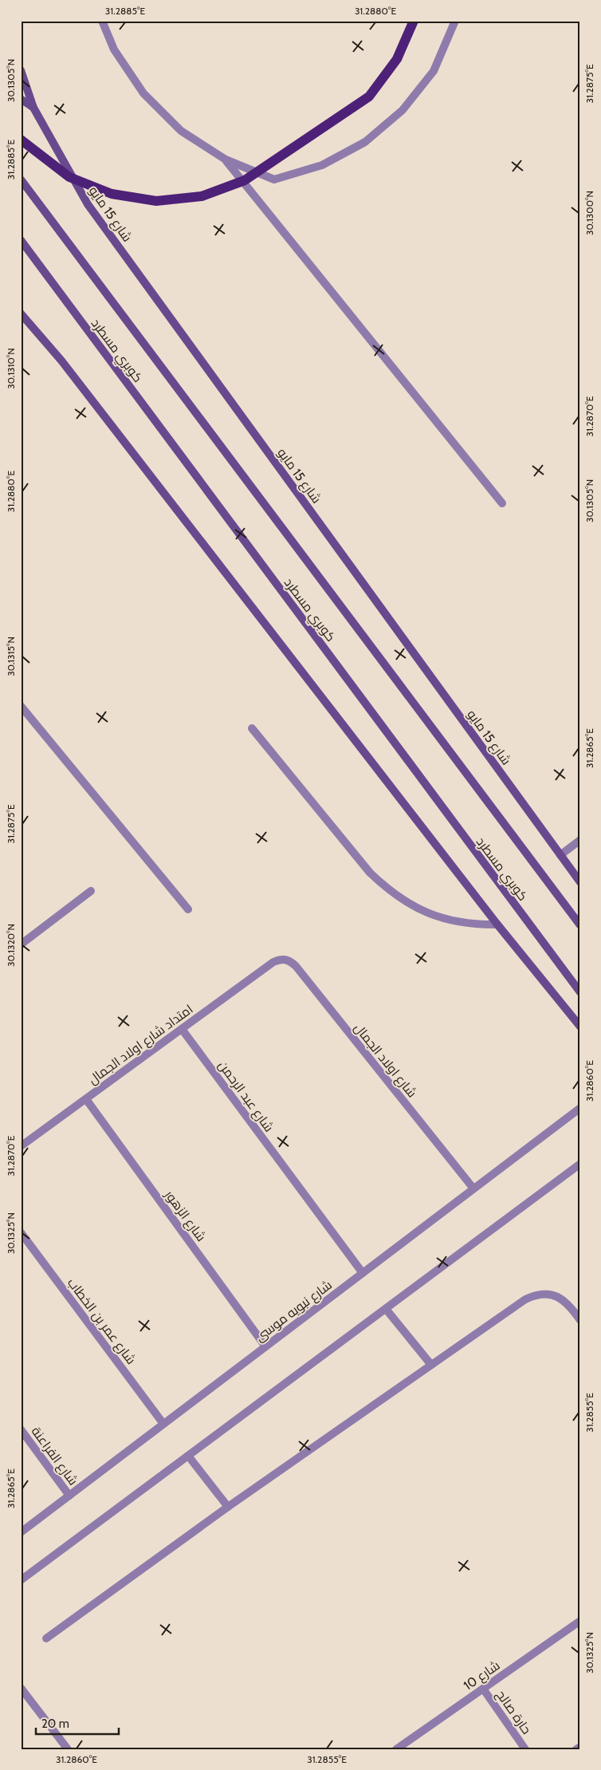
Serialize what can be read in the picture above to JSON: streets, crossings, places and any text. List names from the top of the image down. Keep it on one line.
{"streets":{"main road":["شارع 15 مايو","كوبري مسطرد"],"street":["امتداد شارع اولاد الجمال","شارع اولاد الجمال","شارع عبد الرحمن","شارع الزهور","شارع نبويه موسى","شارع عمر بن الخطاب","شارع الفراعنة","شارع 10","حارة صالح"]},"crossings":[["امتداد شارع اولاد الجمال","شارع اولاد الجمال"],["امتداد شارع اولاد الجمال","شارع عبد الرحمن"],["امتداد شارع اولاد الجمال","شارع الزهور"],["شارع اولاد الجمال","شارع نبويه موسى"],["شارع عبد الرحمن","شارع نبويه موسى"],["شارع الزهور","شارع نبويه موسى"],["شارع نبويه موسى","شارع عمر بن الخطاب"],["شارع نبويه موسى","شارع الفراعنة"],["شارع 10","حارة صالح"]],"scale_bar":"20 m","coordinates":["31.2885°E","31.2880°E","30.1305°N","31.2875°E","30.1300°N","30.1310°N","31.2870°E","30.1315°N","31.2865°E","30.1320°N","31.2860°E","30.1325°N","31.2855°E"]}
